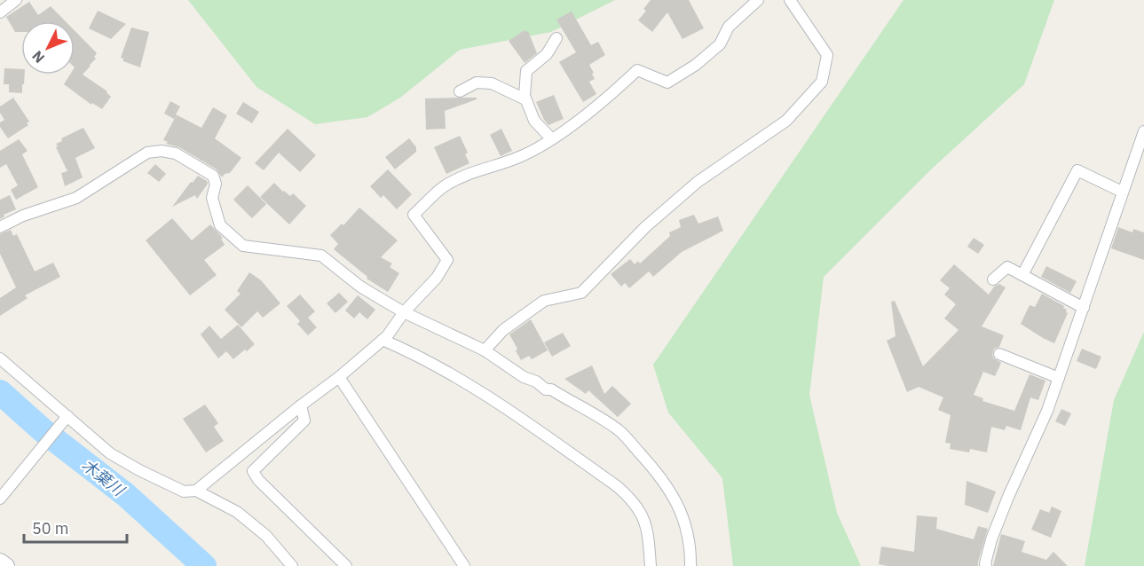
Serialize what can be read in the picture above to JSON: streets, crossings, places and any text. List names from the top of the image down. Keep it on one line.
{"water":["木葉川"],"scale_bar":"50 m","north":"bottom left"}
